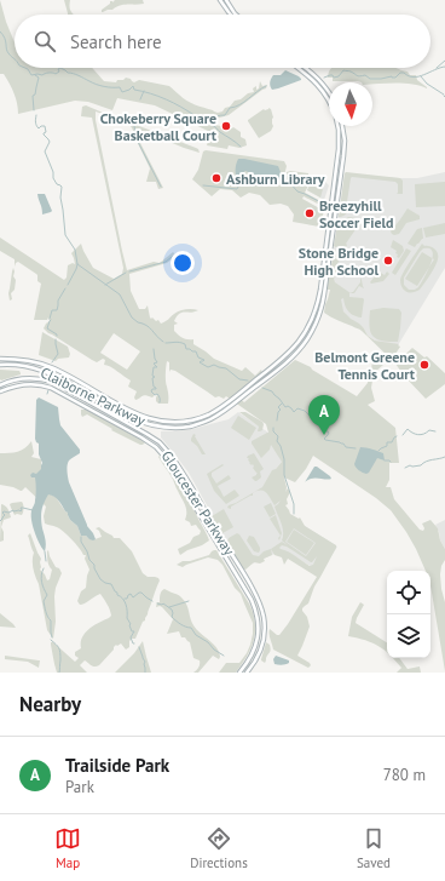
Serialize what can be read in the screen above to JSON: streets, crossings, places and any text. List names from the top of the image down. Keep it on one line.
{"streets":{"main road":["Claiborne Parkway","Gloucester Parkway"]},"places":["Chokeberry Square Basketball Court","Ashburn Library","Breezyhill Soccer Field","Stone Bridge High School","Belmont Greene Tennis Court"],"north":"bottom","page":{"search":"Search here","pins":"A","heading":"Nearby","list":[{"mark":"A","name":"Trailside Park","note":"Park","value":"780 m"}],"nav":["Map","Directions","Saved"]}}
